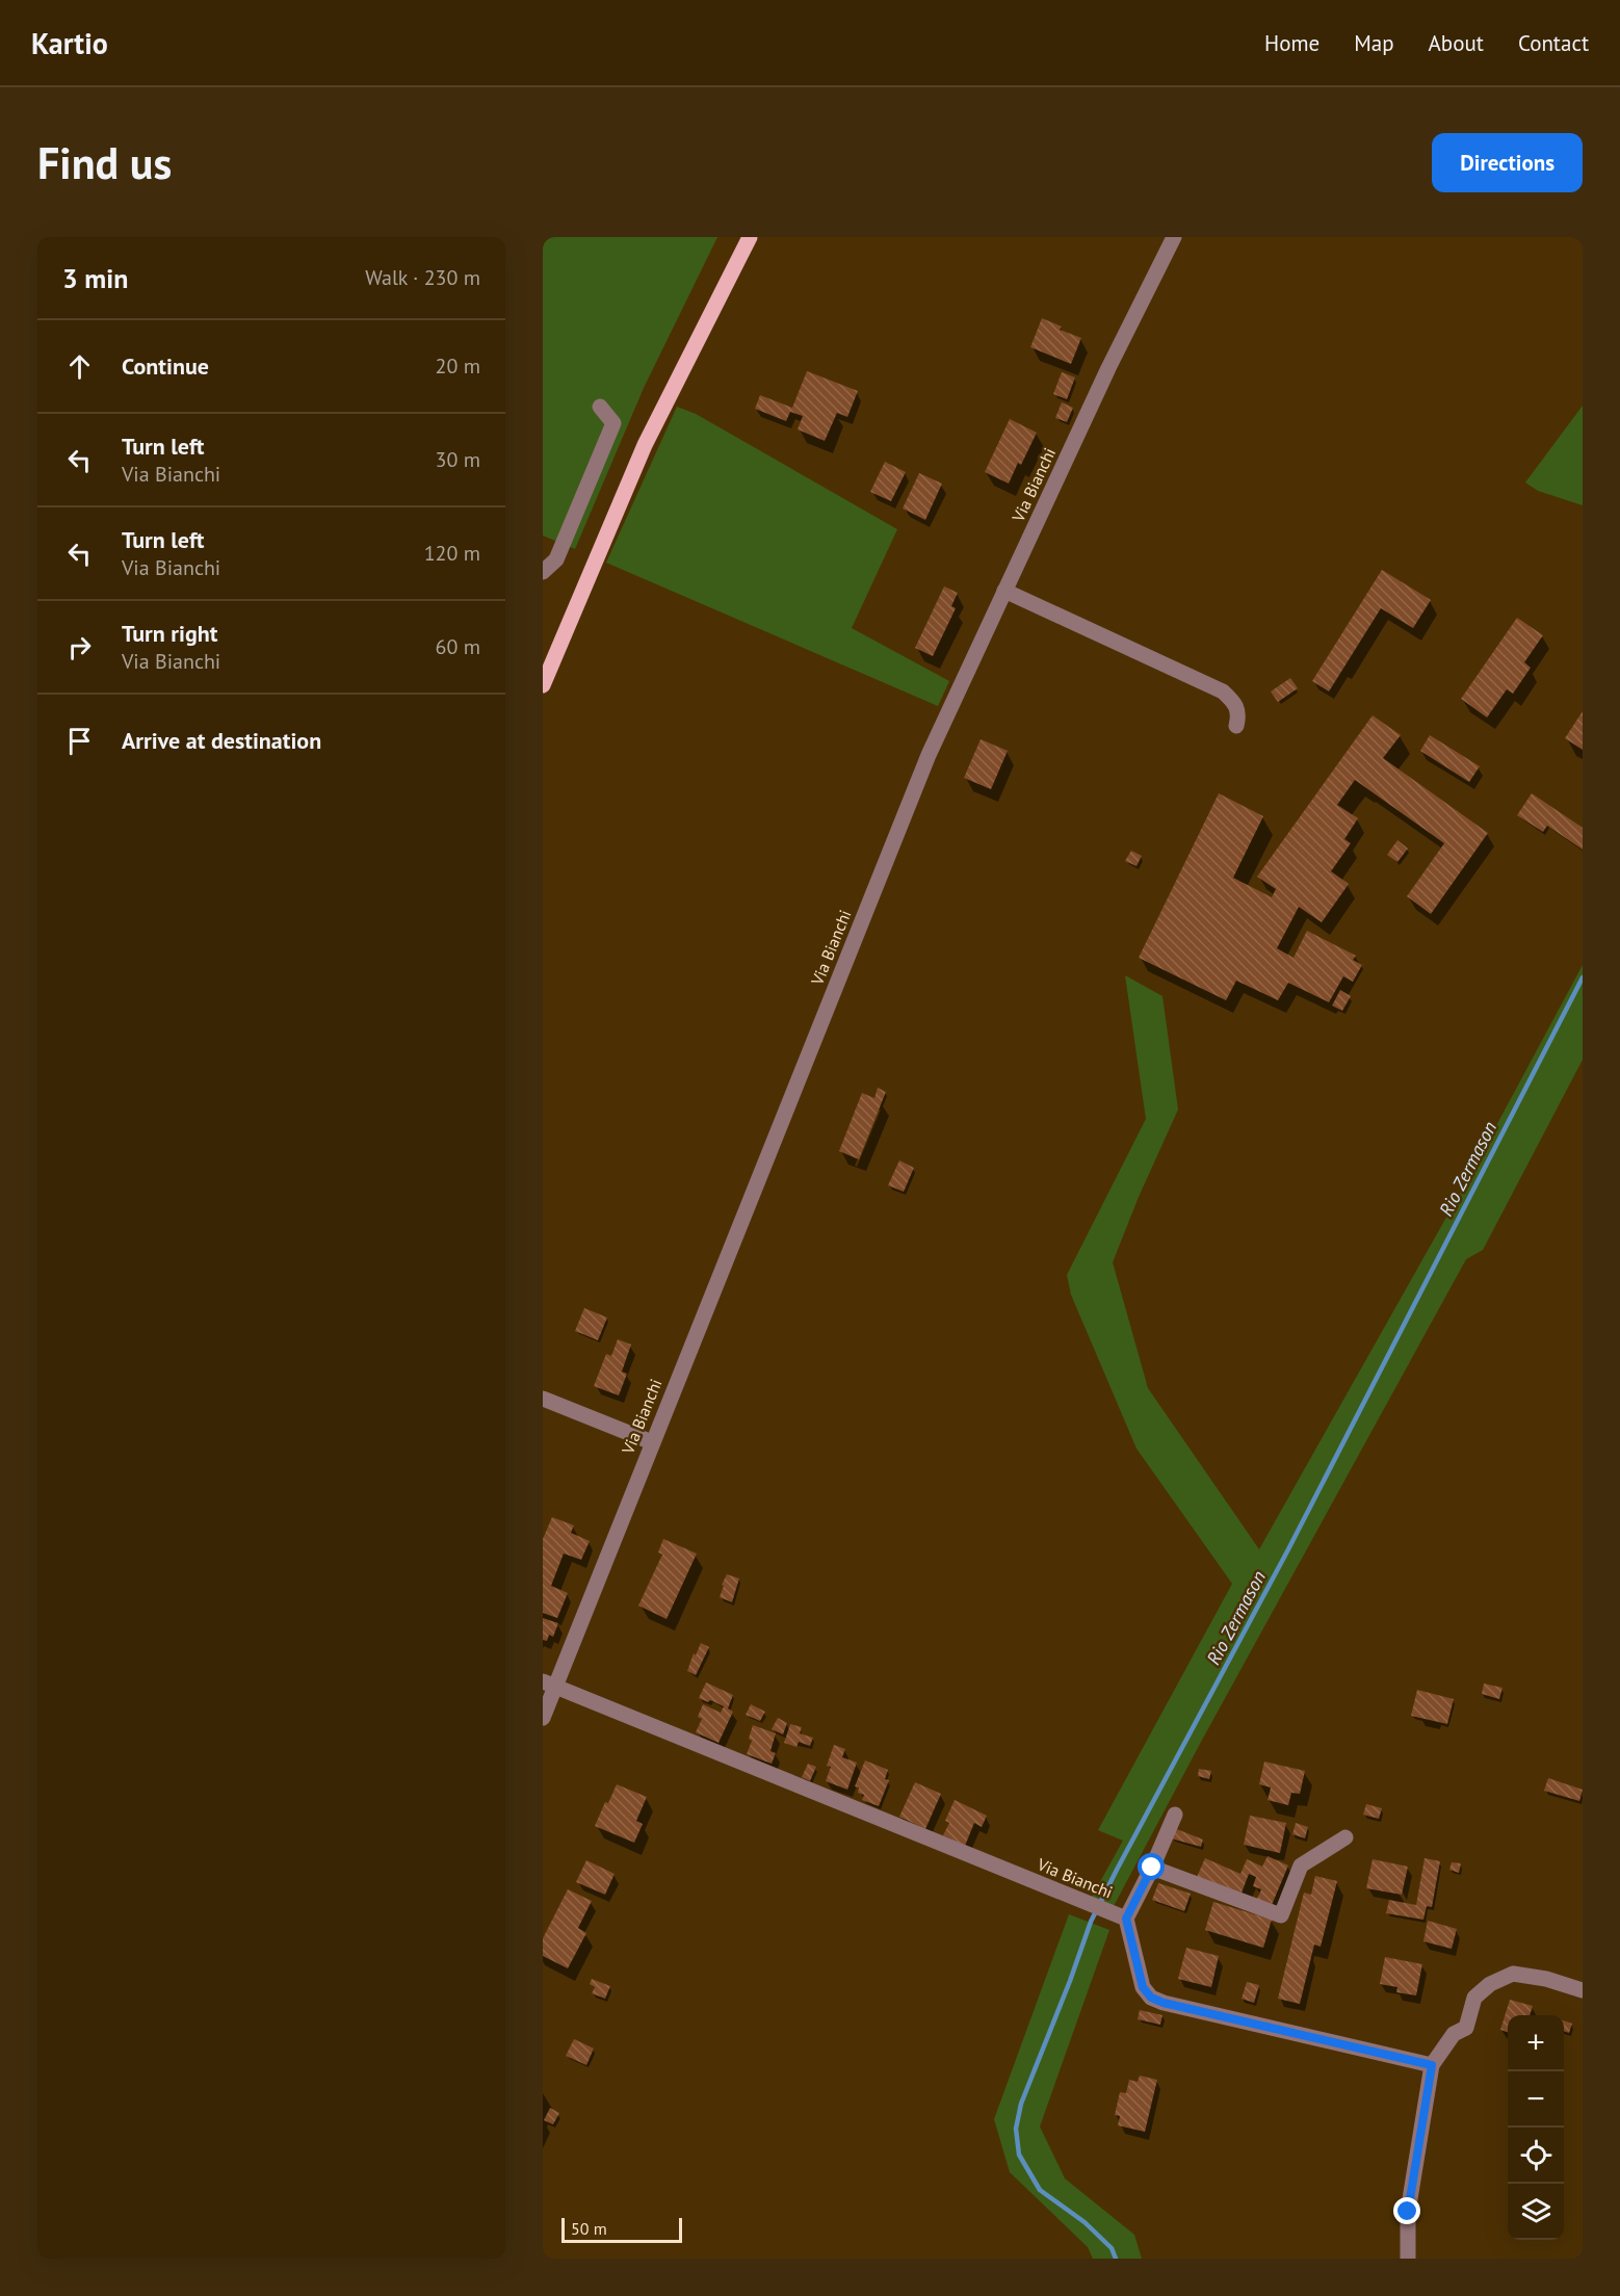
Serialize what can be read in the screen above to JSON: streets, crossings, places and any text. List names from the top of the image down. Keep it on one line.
{"streets":{"street":["Via Bianchi"]},"water":["Rio Zermason"],"scale_bar":"50 m","page":{"header":"Kartio","nav":["Home","Map","About","Contact"],"buttons":"Directions","title":"Find us","heading":["3 min","Walk · 230 m"],"list":[["Continue","20 m"],["Turn left","Via Bianchi","30 m"],["Turn left","Via Bianchi","120 m"],["Turn right","Via Bianchi","60 m"],"Arrive at destination"],"map_buttons":["+","−"],"scale":"50 m"}}
